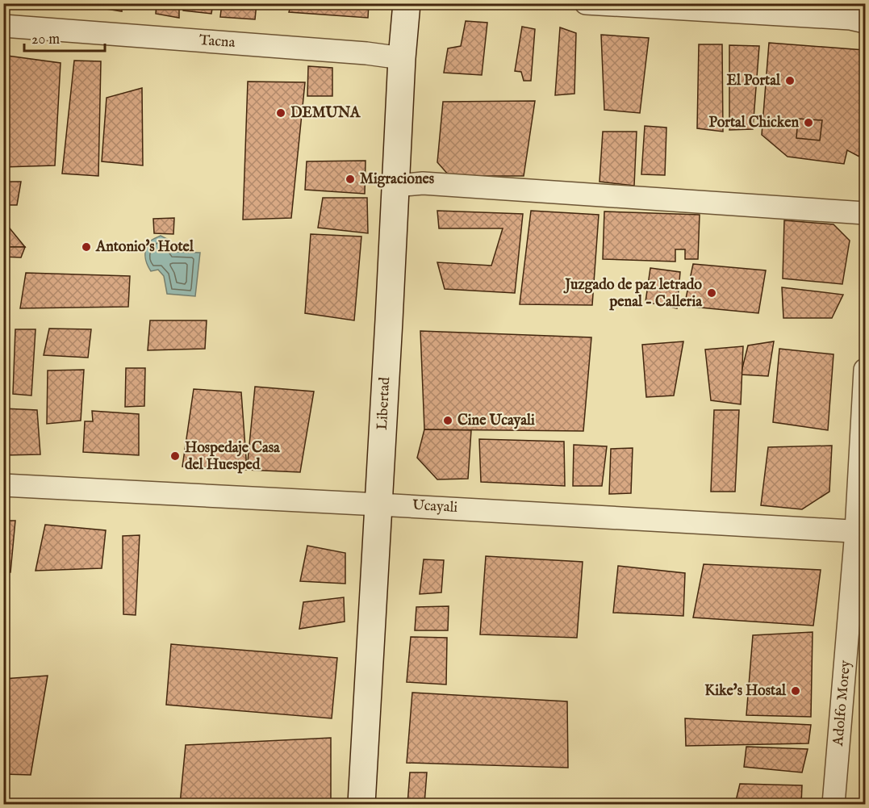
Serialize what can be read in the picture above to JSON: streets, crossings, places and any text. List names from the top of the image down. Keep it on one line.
{"streets":{"street":["Tacna","Libertad","Ucayali","Adolfo Morey"]},"crossings":[["Tacna","Libertad"],["Libertad","Ucayali"],["Ucayali","Adolfo Morey"]],"places":["El Portal","DEMUNA","Portal Chicken","Migraciones","Antonio's Hotel","Juzgado de paz letrado penal - Calleria","Cine Ucayali","Hospedaje Casa del Huesped","Kike's Hostal"],"scale_bar":"20 m"}
